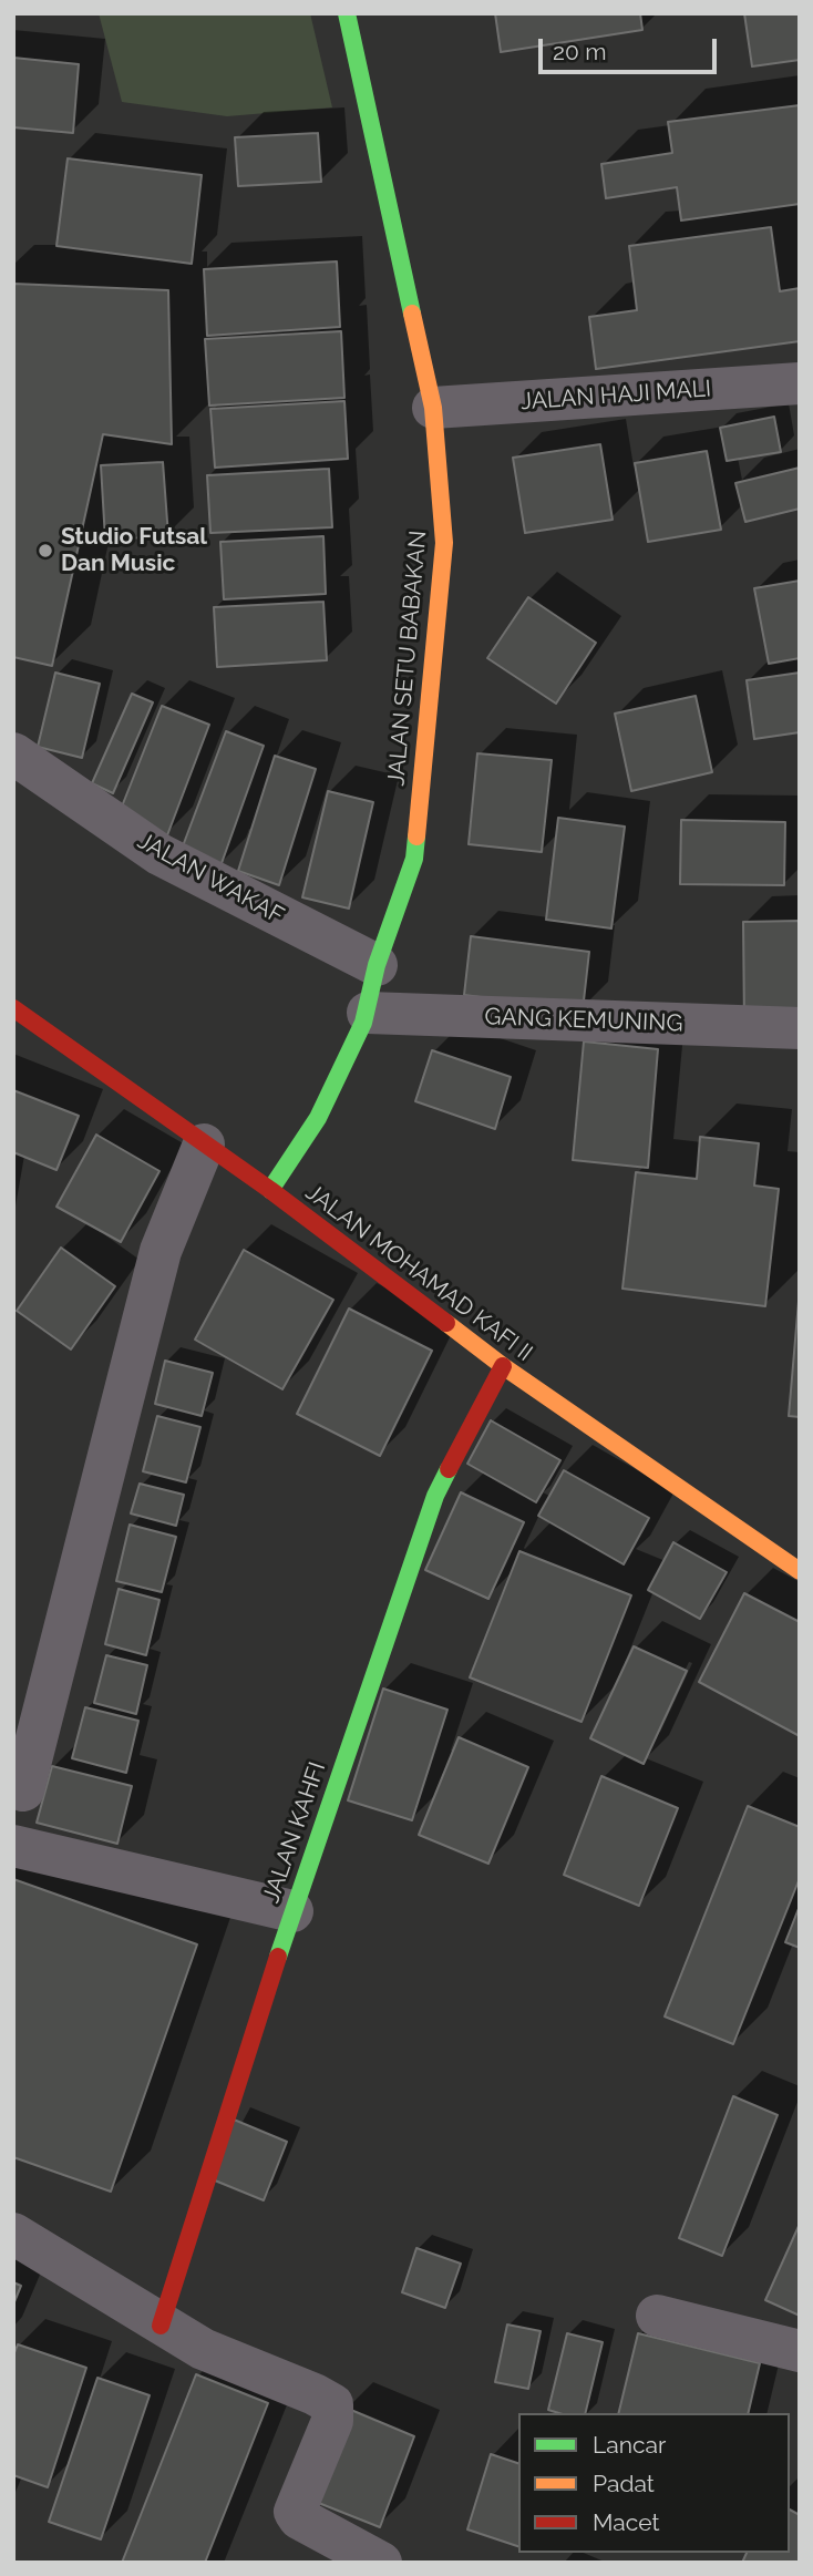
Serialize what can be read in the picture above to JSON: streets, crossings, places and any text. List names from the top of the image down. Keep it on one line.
{"streets":{"street":["JALAN HAJI MALI","JALAN SETU BABAKAN","JALAN WAKAF","GANG KEMUNING","JALAN MOHAMAD KAFI II","JALAN KAHFI"]},"crossings":[["JALAN HAJI MALI","JALAN SETU BABAKAN"],["JALAN SETU BABAKAN","JALAN WAKAF"],["JALAN SETU BABAKAN","GANG KEMUNING"],["JALAN SETU BABAKAN","JALAN MOHAMAD KAFI II"],["JALAN MOHAMAD KAFI II","JALAN KAHFI"]],"places":["Studio Futsal Dan Music"],"legend":["Lancar","Padat","Macet"],"scale_bar":"20 m"}
